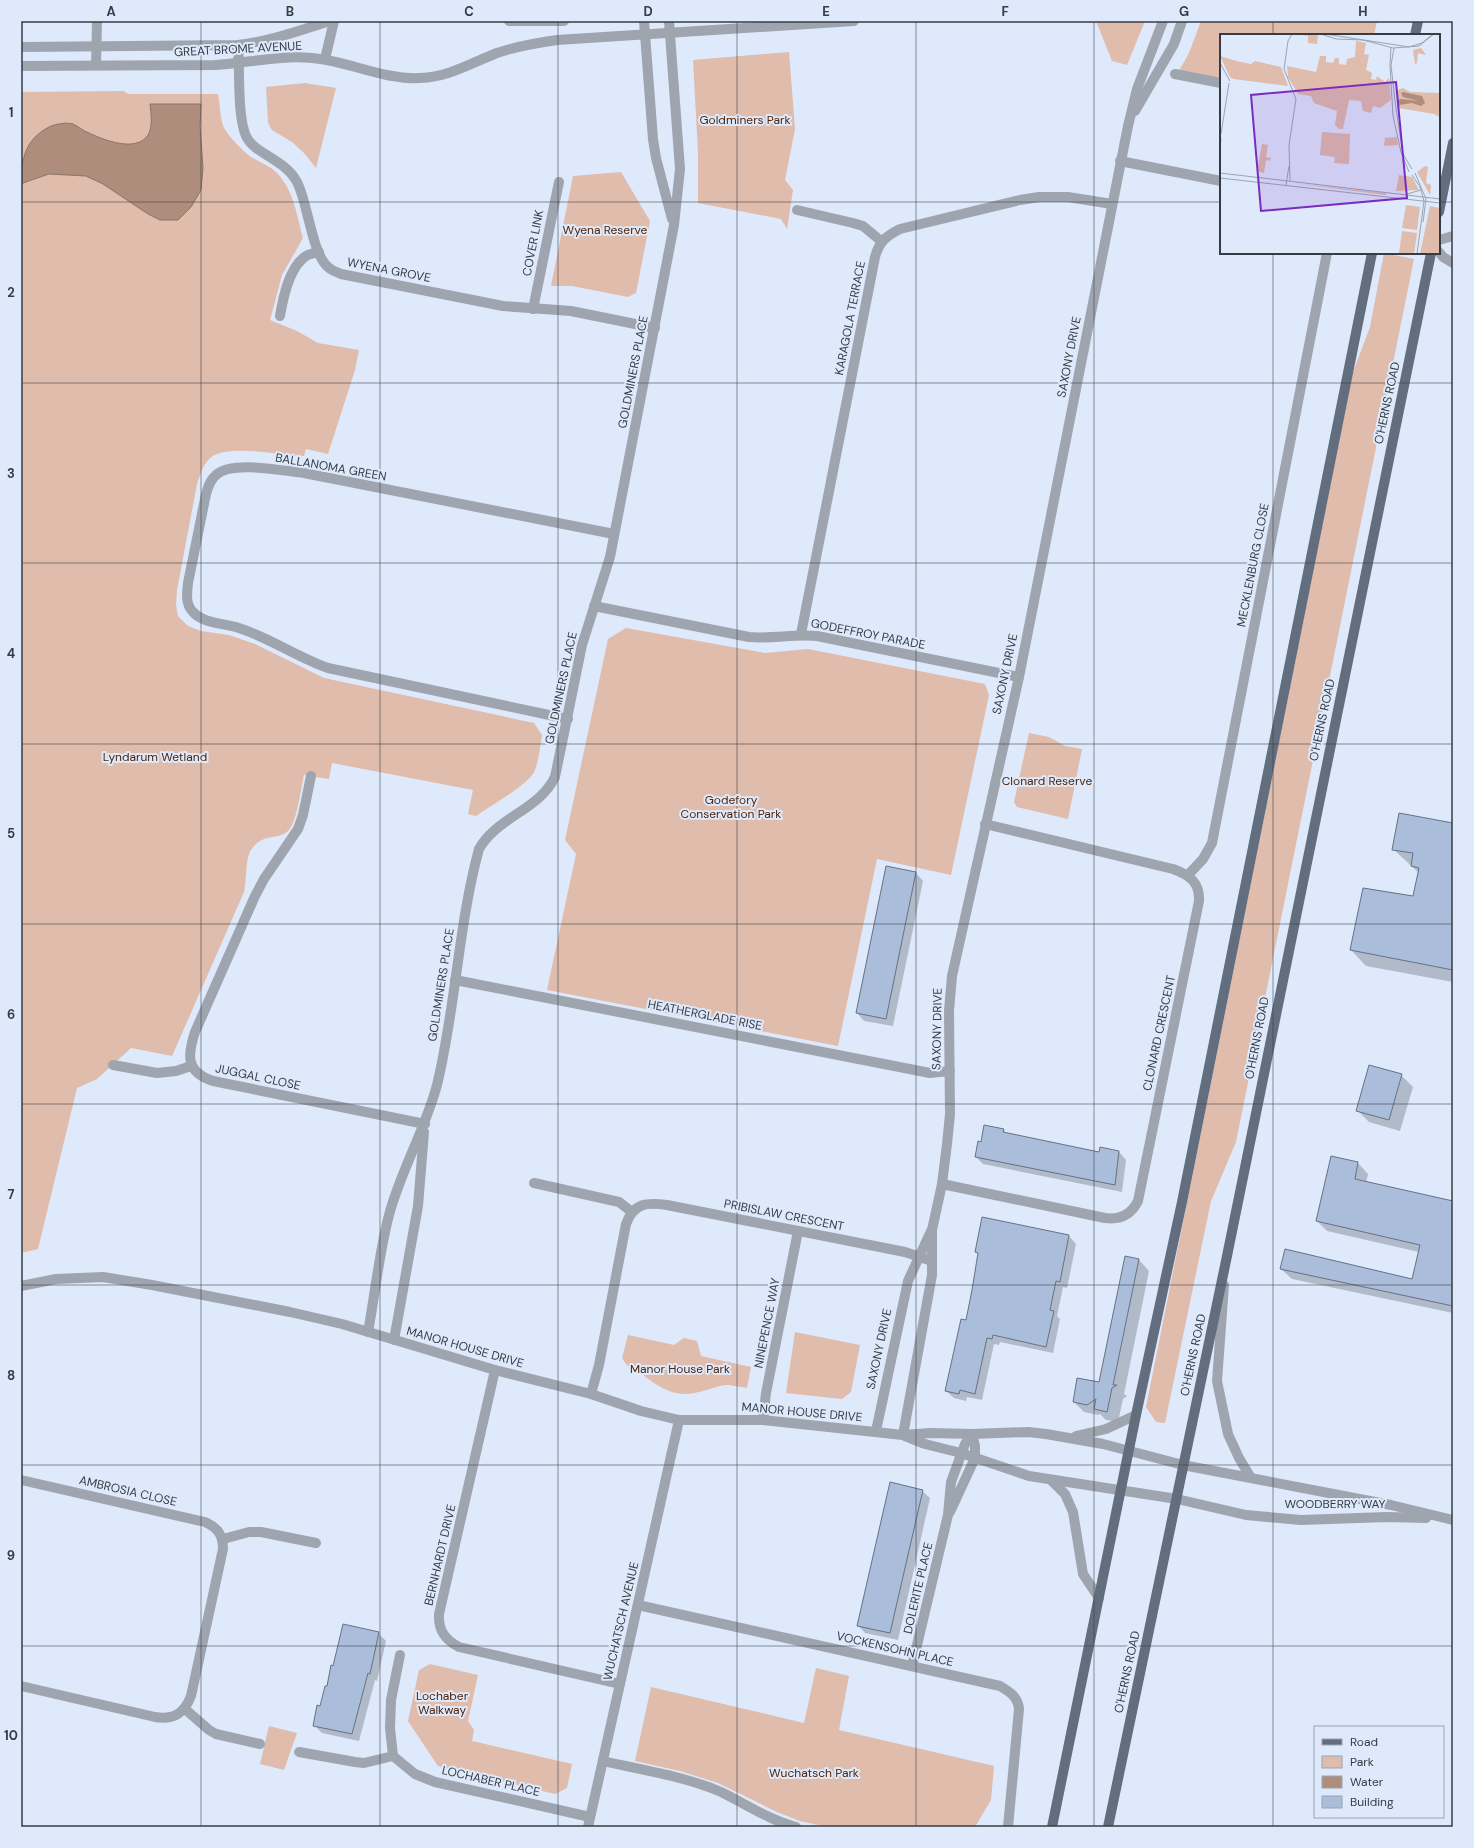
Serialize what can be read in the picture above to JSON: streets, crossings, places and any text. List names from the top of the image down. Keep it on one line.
{"streets":{"main road":["O'HERNS ROAD"],"street":["GREAT BROME AVENUE","COVER LINK","WYENA GROVE","KARAGOLA TERRACE","SAXONY DRIVE","GOLDMINERS PLACE","BALLANOMA GREEN","MECKLENBURG CLOSE","GODEFFROY PARADE","HEATHERGLADE RISE","CLONARD CRESCENT","JUGGAL CLOSE","PRIBISLAW CRESCENT","NINEPENCE WAY","MANOR HOUSE DRIVE","AMBROSIA CLOSE","WOODBERRY WAY","BERNHARDT DRIVE","DOLERITE PLACE","WUCHATSCH AVENUE","VOCKENSOHN PLACE","LOCHABER PLACE"]},"crossings":[["GREAT BROME AVENUE","WYENA GROVE"],["GREAT BROME AVENUE","GOLDMINERS PLACE"],["COVER LINK","WYENA GROVE"],["WYENA GROVE","GOLDMINERS PLACE"],["KARAGOLA TERRACE","GODEFFROY PARADE"],["SAXONY DRIVE","GODEFFROY PARADE"],["SAXONY DRIVE","HEATHERGLADE RISE"],["SAXONY DRIVE","CLONARD CRESCENT"],["SAXONY DRIVE","PRIBISLAW CRESCENT"],["SAXONY DRIVE","MANOR HOUSE DRIVE"],["GOLDMINERS PLACE","BALLANOMA GREEN"],["GOLDMINERS PLACE","GODEFFROY PARADE"],["GOLDMINERS PLACE","HEATHERGLADE RISE"],["GOLDMINERS PLACE","JUGGAL CLOSE"],["GOLDMINERS PLACE","MANOR HOUSE DRIVE"],["O'HERNS ROAD","MANOR HOUSE DRIVE"],["O'HERNS ROAD","WOODBERRY WAY"],["MECKLENBURG CLOSE","CLONARD CRESCENT"],["PRIBISLAW CRESCENT","NINEPENCE WAY"],["NINEPENCE WAY","MANOR HOUSE DRIVE"],["MANOR HOUSE DRIVE","WOODBERRY WAY"],["MANOR HOUSE DRIVE","BERNHARDT DRIVE"],["MANOR HOUSE DRIVE","DOLERITE PLACE"],["MANOR HOUSE DRIVE","WUCHATSCH AVENUE"],["BERNHARDT DRIVE","WUCHATSCH AVENUE"],["DOLERITE PLACE","VOCKENSOHN PLACE"],["WUCHATSCH AVENUE","VOCKENSOHN PLACE"],["WUCHATSCH AVENUE","LOCHABER PLACE"]],"parks":["Goldminers Park","Wyena Reserve","Lyndarum Wetland","Clonard Reserve","Godefory Conservation Park","Manor House Park","Lochaber Walkway","Wuchatsch Park"],"legend":["Road","Park","Water","Building"],"grid":{"columns":["A","B","C","D","E","F","G","H"],"rows":["1","2","3","4","5","6","7","8","9","10"]}}
